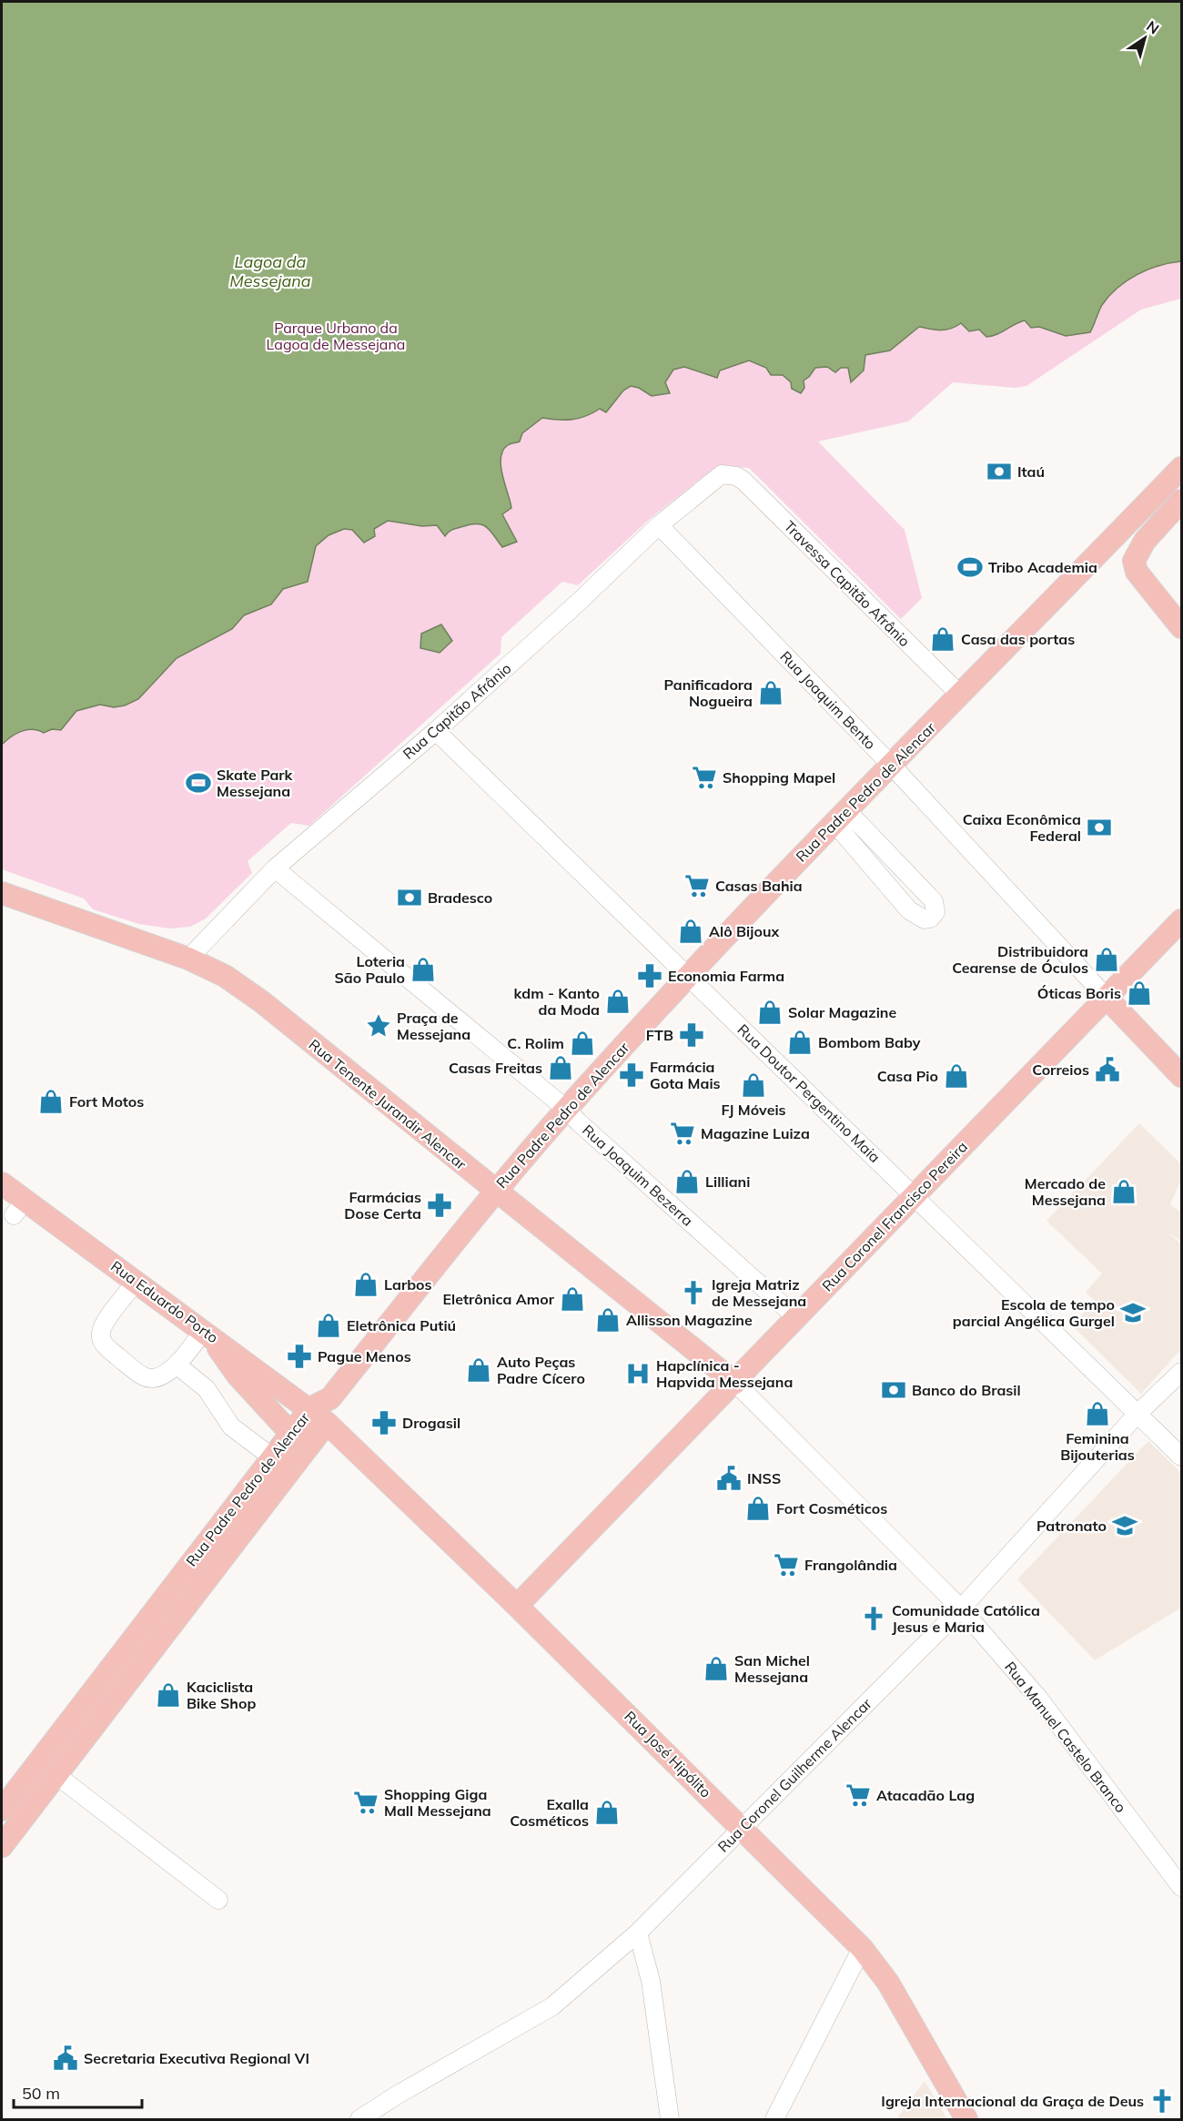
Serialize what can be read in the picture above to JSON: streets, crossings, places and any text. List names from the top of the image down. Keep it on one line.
{"streets":{"main road":["Rua Padre Pedro de Alencar","Rua Tenente Jurandir Alencar","Rua Coronel Francisco Pereira","Rua Eduardo Porto","Rua José Hipólito"],"street":["Travessa Capitão Afrânio","Rua Joaquim Bento","Rua Capitão Afrânio","Rua Doutor Pergentino Maia","Rua Joaquim Bezerra","Rua Manuel Castelo Branco","Rua Coronel Guilherme Alencar"]},"crossings":[["Travessa Capitão Afrânio","Rua Capitão Afrânio"],["Travessa Capitão Afrânio","Rua Padre Pedro de Alencar"],["Rua Joaquim Bento","Rua Capitão Afrânio"],["Rua Joaquim Bento","Rua Padre Pedro de Alencar"],["Rua Joaquim Bento","Rua Coronel Francisco Pereira"],["Rua Capitão Afrânio","Rua Doutor Pergentino Maia"],["Rua Capitão Afrânio","Rua Tenente Jurandir Alencar"],["Rua Capitão Afrânio","Rua Joaquim Bezerra"],["Rua Padre Pedro de Alencar","Rua Doutor Pergentino Maia"],["Rua Padre Pedro de Alencar","Rua Tenente Jurandir Alencar"],["Rua Padre Pedro de Alencar","Rua Joaquim Bezerra"],["Rua Padre Pedro de Alencar","Rua Eduardo Porto"],["Rua Padre Pedro de Alencar","Rua José Hipólito"],["Rua Doutor Pergentino Maia","Rua Coronel Francisco Pereira"],["Rua Doutor Pergentino Maia","Rua Coronel Guilherme Alencar"],["Rua Tenente Jurandir Alencar","Rua Coronel Francisco Pereira"],["Rua Tenente Jurandir Alencar","Rua Manuel Castelo Branco"],["Rua Joaquim Bezerra","Rua Coronel Francisco Pereira"],["Rua Coronel Francisco Pereira","Rua Manuel Castelo Branco"],["Rua Coronel Francisco Pereira","Rua José Hipólito"],["Rua Eduardo Porto","Rua José Hipólito"],["Rua Manuel Castelo Branco","Rua Coronel Guilherme Alencar"],["Rua José Hipólito","Rua Coronel Guilherme Alencar"]],"water":["Lagoa da Messejana"],"parks":["Parque Urbano da Lagoa de Messejana"],"places":{"bank":["Itaú","Caixa Econômica Federal","Bradesco","Banco do Brasil"],"sports":["Tribo Academia","Skate Park Messejana"],"shop":["Casa das portas","Panificadora Nogueira","Alô Bijoux","Distribuidora Cearense de Óculos","Loteria São Paulo","Óticas Boris","kdm - Kanto da Moda","Solar Magazine","Bombom Baby","C. Rolim","Casas Freitas","Casa Pio","FJ Móveis","Fort Motos","Lilliani","Mercado de Messejana","Larbos","Eletrônica Amor","Allisson Magazine","Eletrônica Putiú","Auto Peças Padre Cícero","Feminina Bijouterias","Fort Cosméticos","San Michel Messejana","Kaciclista Bike Shop","Exalla Cosméticos"],"supermarket":["Shopping Mapel","Casas Bahia","Magazine Luiza","Frangolândia","Atacadão Lag","Shopping Giga Mall Messejana"],"pharmacy":["Economia Farma","FTB","Farmácia Gota Mais","Farmácias Dose Certa","Pague Menos","Drogasil"],"place":["Praça de Messejana"],"public building":["Correios","INSS","Secretaria Executiva Regional VI"],"church":["Igreja Matriz de Messejana","Comunidade Católica Jesus e Maria","Igreja Internacional da Graça de Deus"],"school or university":["Escola de tempo parcial Angélica Gurgel","Patronato"],"hospital":["Hapclínica - Hapvida Messejana"]},"scale_bar":"50 m","north":"top right"}
